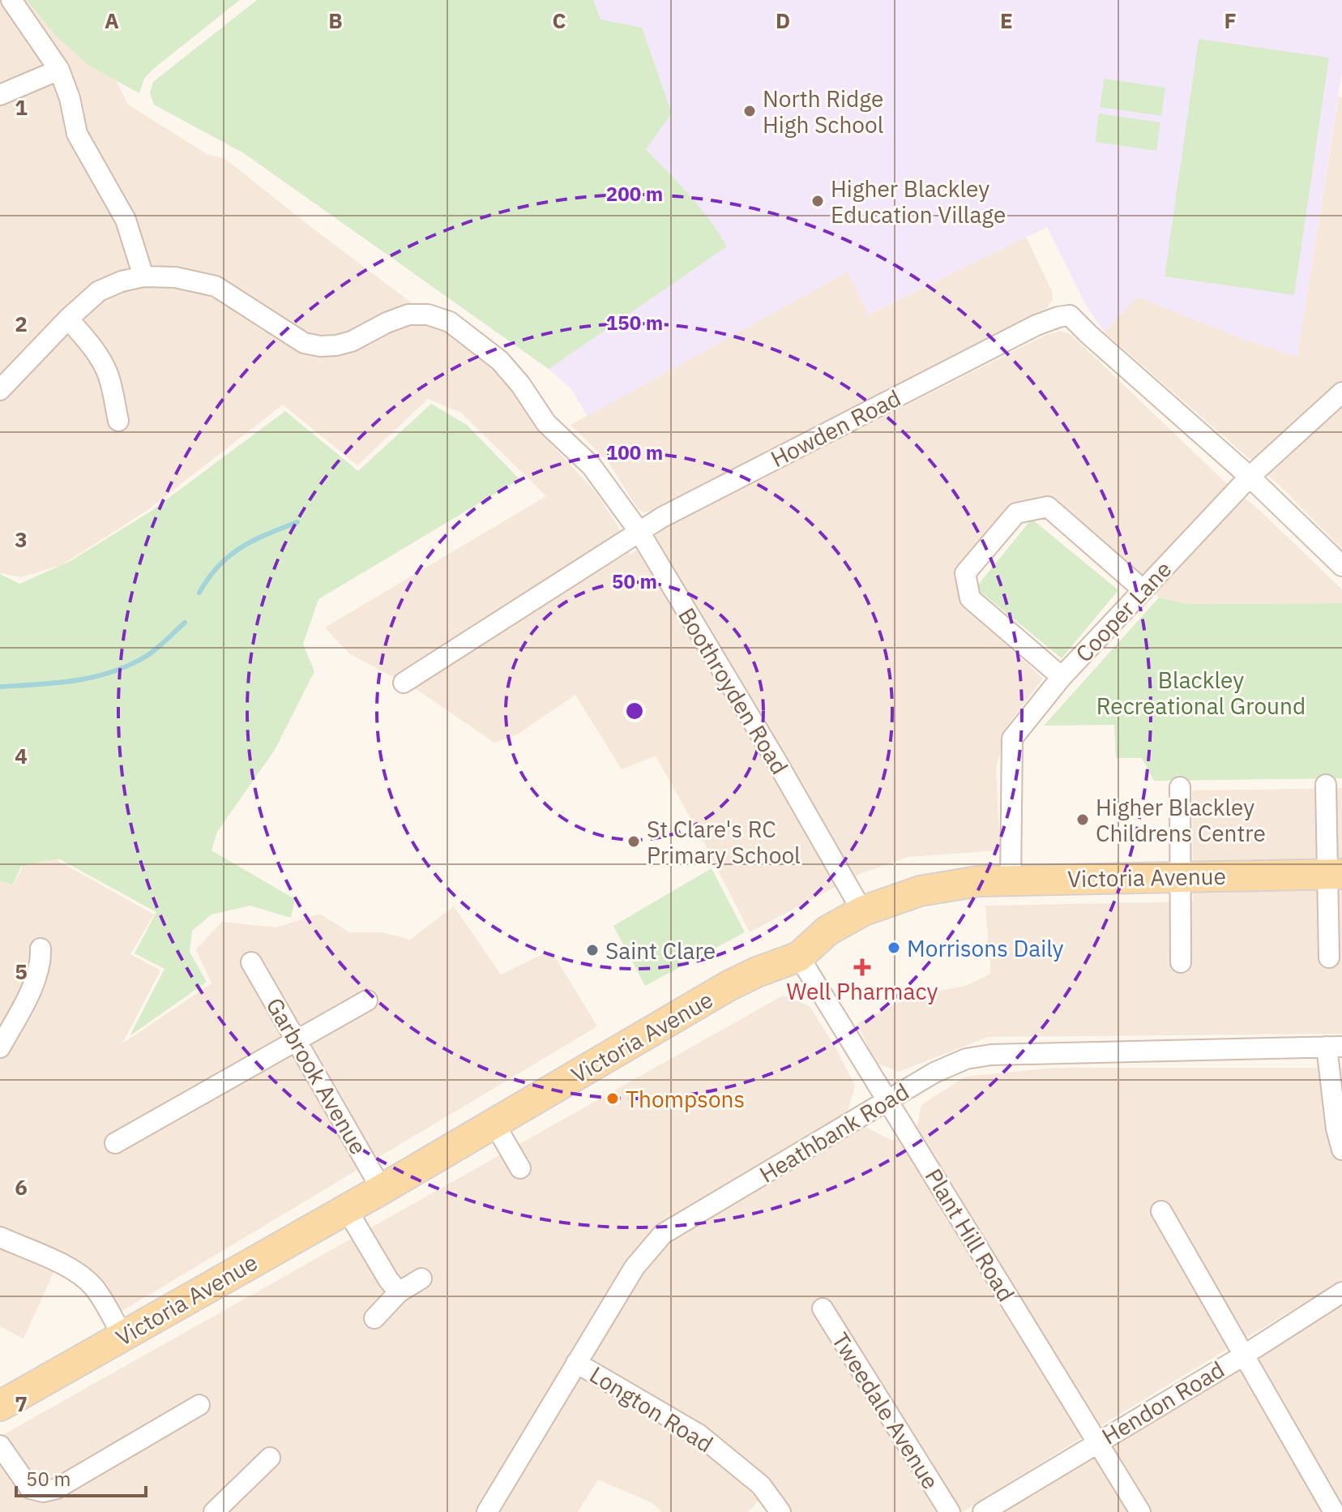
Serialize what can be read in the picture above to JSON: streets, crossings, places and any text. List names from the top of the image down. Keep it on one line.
{"streets":{"main road":["Victoria Avenue"],"street":["Howden Road","Cooper Lane","Boothroyden Road","Garbrook Avenue","Heathbank Road","Plant Hill Road","Hendon Road","Longton Road","Tweedale Avenue"]},"crossings":[["Howden Road","Cooper Lane"],["Howden Road","Boothroyden Road"],["Cooper Lane","Victoria Avenue"],["Boothroyden Road","Victoria Avenue"],["Victoria Avenue","Garbrook Avenue"],["Victoria Avenue","Plant Hill Road"],["Heathbank Road","Plant Hill Road"],["Heathbank Road","Longton Road"],["Plant Hill Road","Hendon Road"]],"parks":["Blackley Recreational Ground"],"places":{"other":["North Ridge High School","Higher Blackley Education Village","Higher Blackley Childrens Centre","St Clare's RC Primary School","Morrisons Daily","Saint Clare","Thompsons"],"health":["Well Pharmacy"]},"scale_bar":"50 m","grid":{"columns":["A","B","C","D","E","F"],"rows":["1","2","3","4","5","6","7"]},"rings":["200 m","150 m","100 m","50 m"]}
